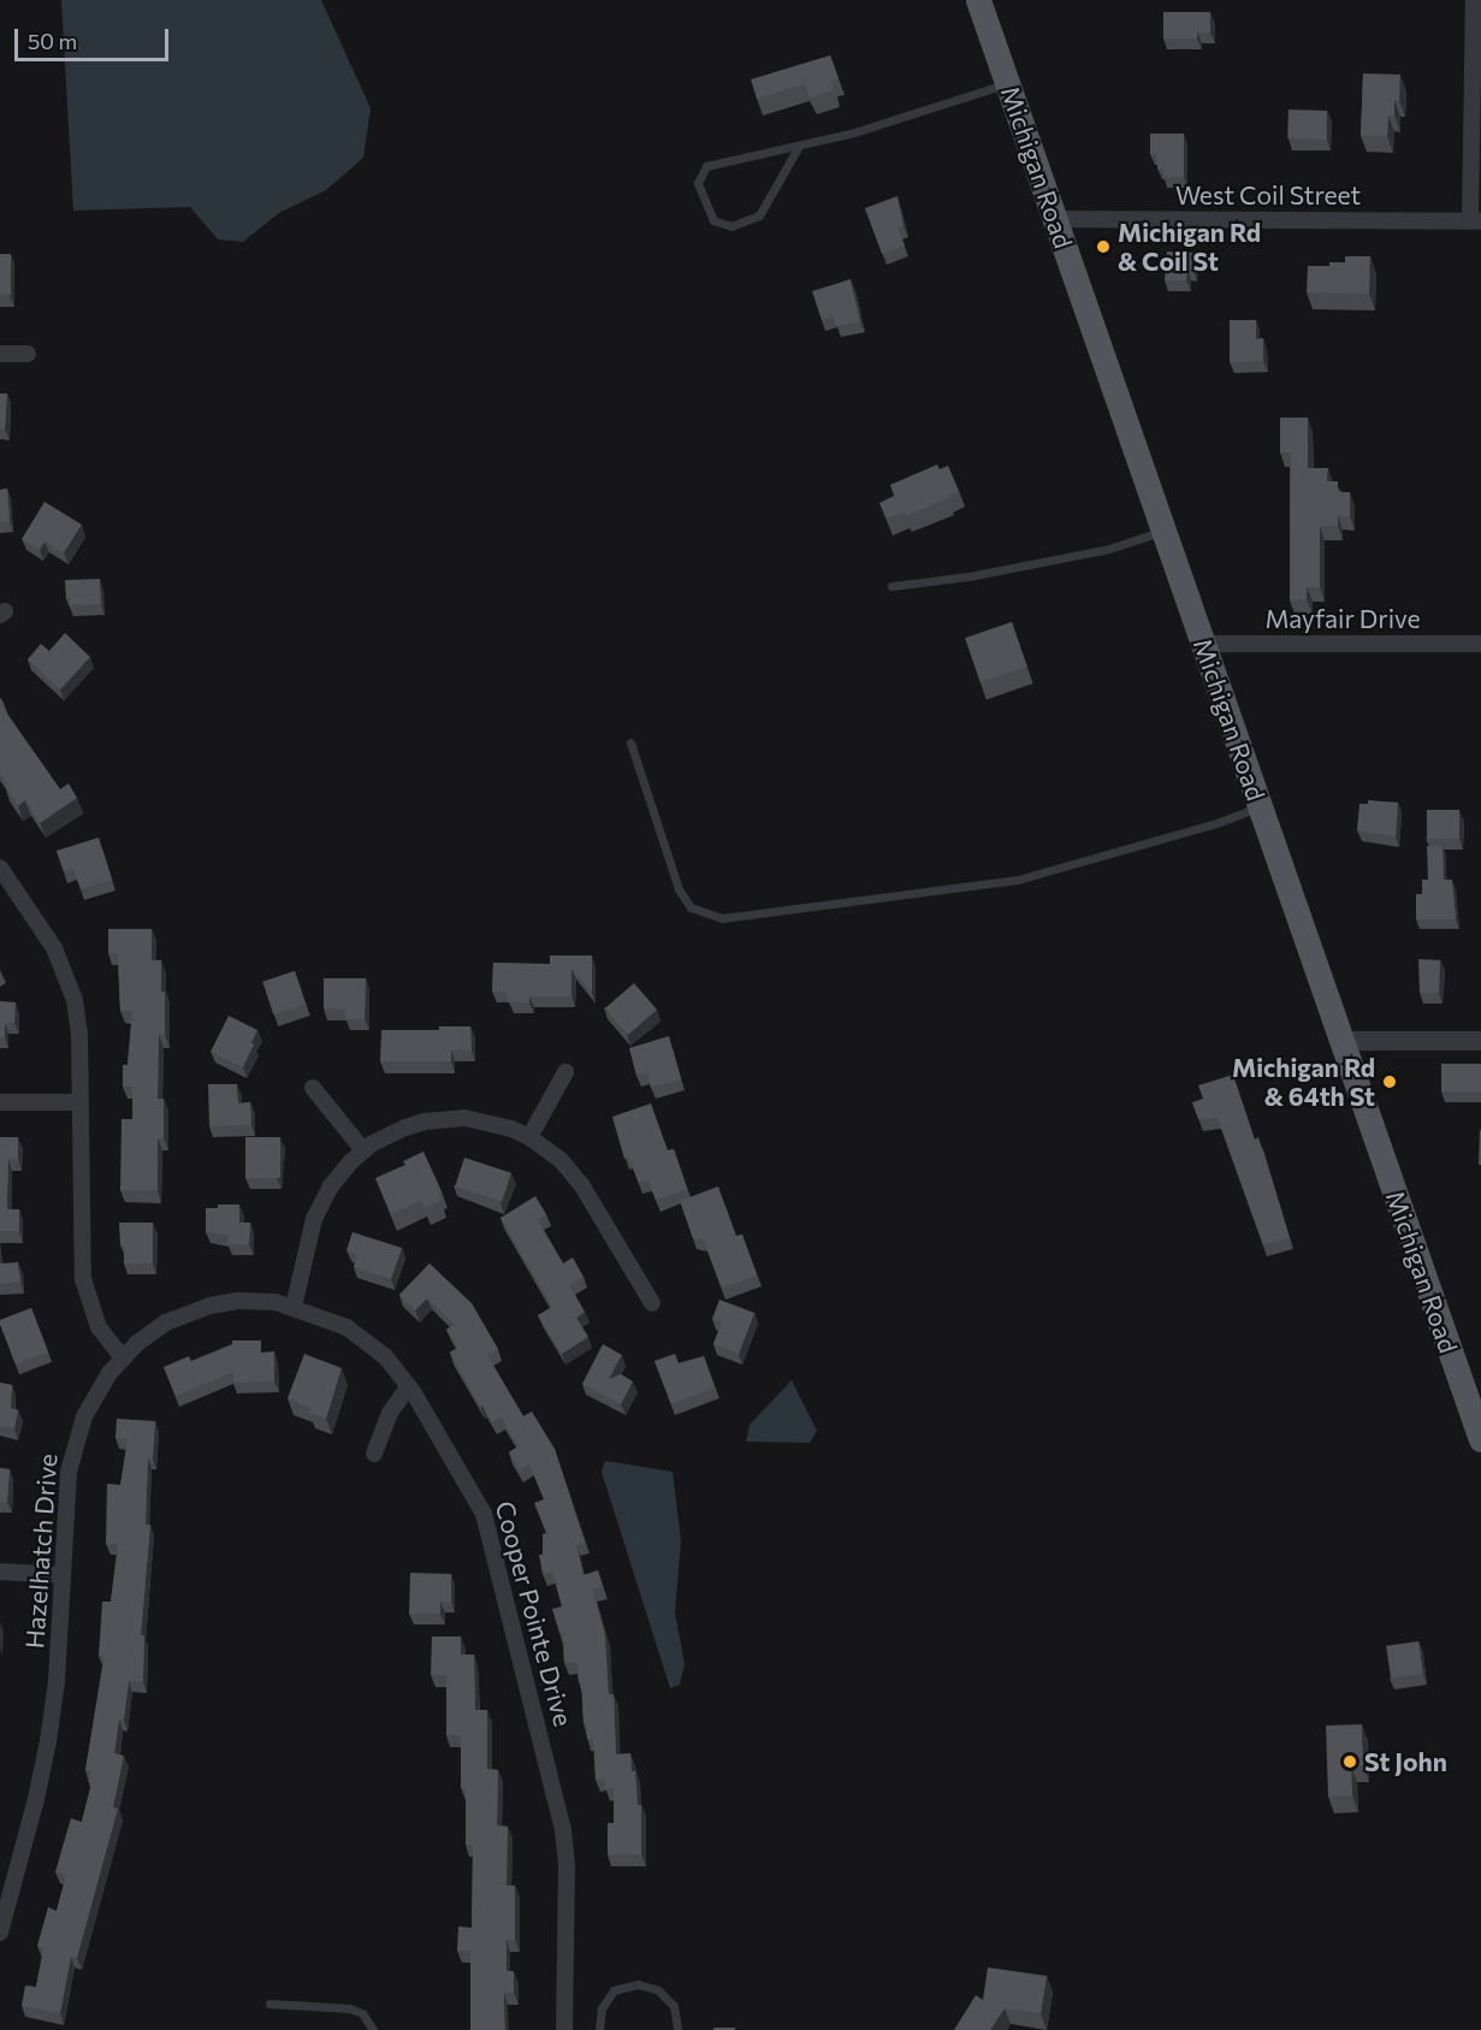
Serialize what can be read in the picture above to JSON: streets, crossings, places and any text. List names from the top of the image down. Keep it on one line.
{"streets":{"main road":["Michigan Road"],"street":["West Coil Street","Mayfair Drive","Hazelhatch Drive","Cooper Pointe Drive"]},"crossings":[["Michigan Road","West Coil Street"],["Michigan Road","Mayfair Drive"],["Hazelhatch Drive","Cooper Pointe Drive"]],"places":["Michigan Rd & Coil St","Michigan Rd & 64th St","St John"],"scale_bar":"50 m"}
